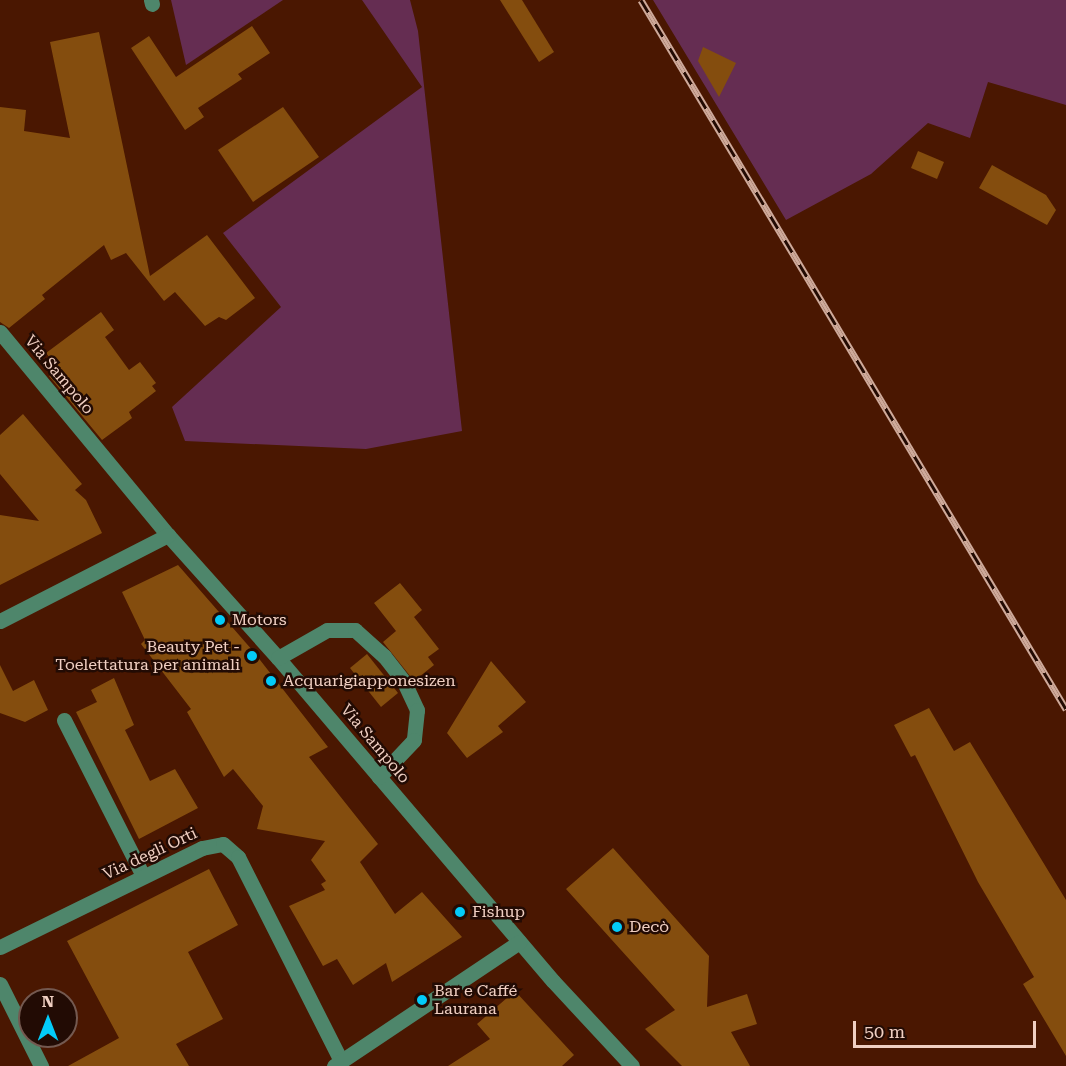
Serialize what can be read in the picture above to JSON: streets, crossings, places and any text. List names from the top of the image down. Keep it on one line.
{"streets":{"street":["Via Sampolo","Via degli Orti"]},"places":["Motors","Beauty Pet - Toelettatura per animali","Acquarigiapponesizen","Fishup","Decò","Bar e Caffé Laurana"],"scale_bar":"50 m","north":"top"}
